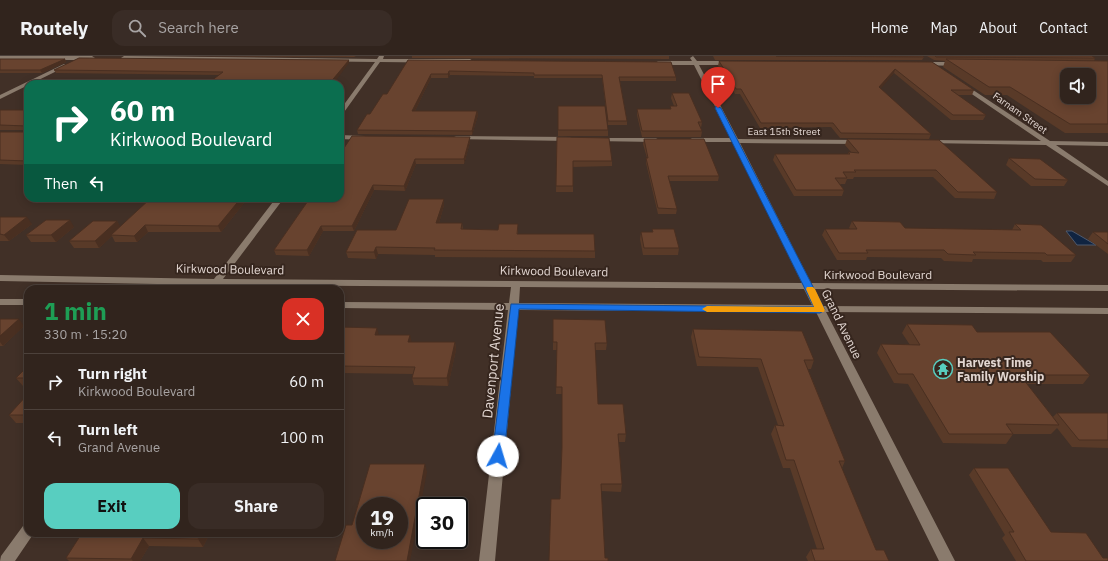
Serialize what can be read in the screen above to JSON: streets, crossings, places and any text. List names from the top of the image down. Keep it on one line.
{"streets":{"street":["Farnam Street","East 15th Street","Kirkwood Boulevard","Grand Avenue","Davenport Avenue"]},"crossings":[["East 15th Street","Grand Avenue"],["Kirkwood Boulevard","Grand Avenue"],["Kirkwood Boulevard","Davenport Avenue"]],"places":{"temple":["Harvest Time Family Worship"]},"page":{"header":"Routely","search":"Search here","nav":["Home","Map","About","Contact"],"turn":["60 m","Kirkwood Boulevard"],"then":"Then","heading":["1 min","330 m · 15:20"],"list":[{"name":"Turn right","note":"Kirkwood Boulevard","value":"60 m"},{"name":"Turn left","note":"Grand Avenue","value":"100 m"}],"buttons":["Exit","Share"],"speed":"19 km/h","limit":"30"}}
